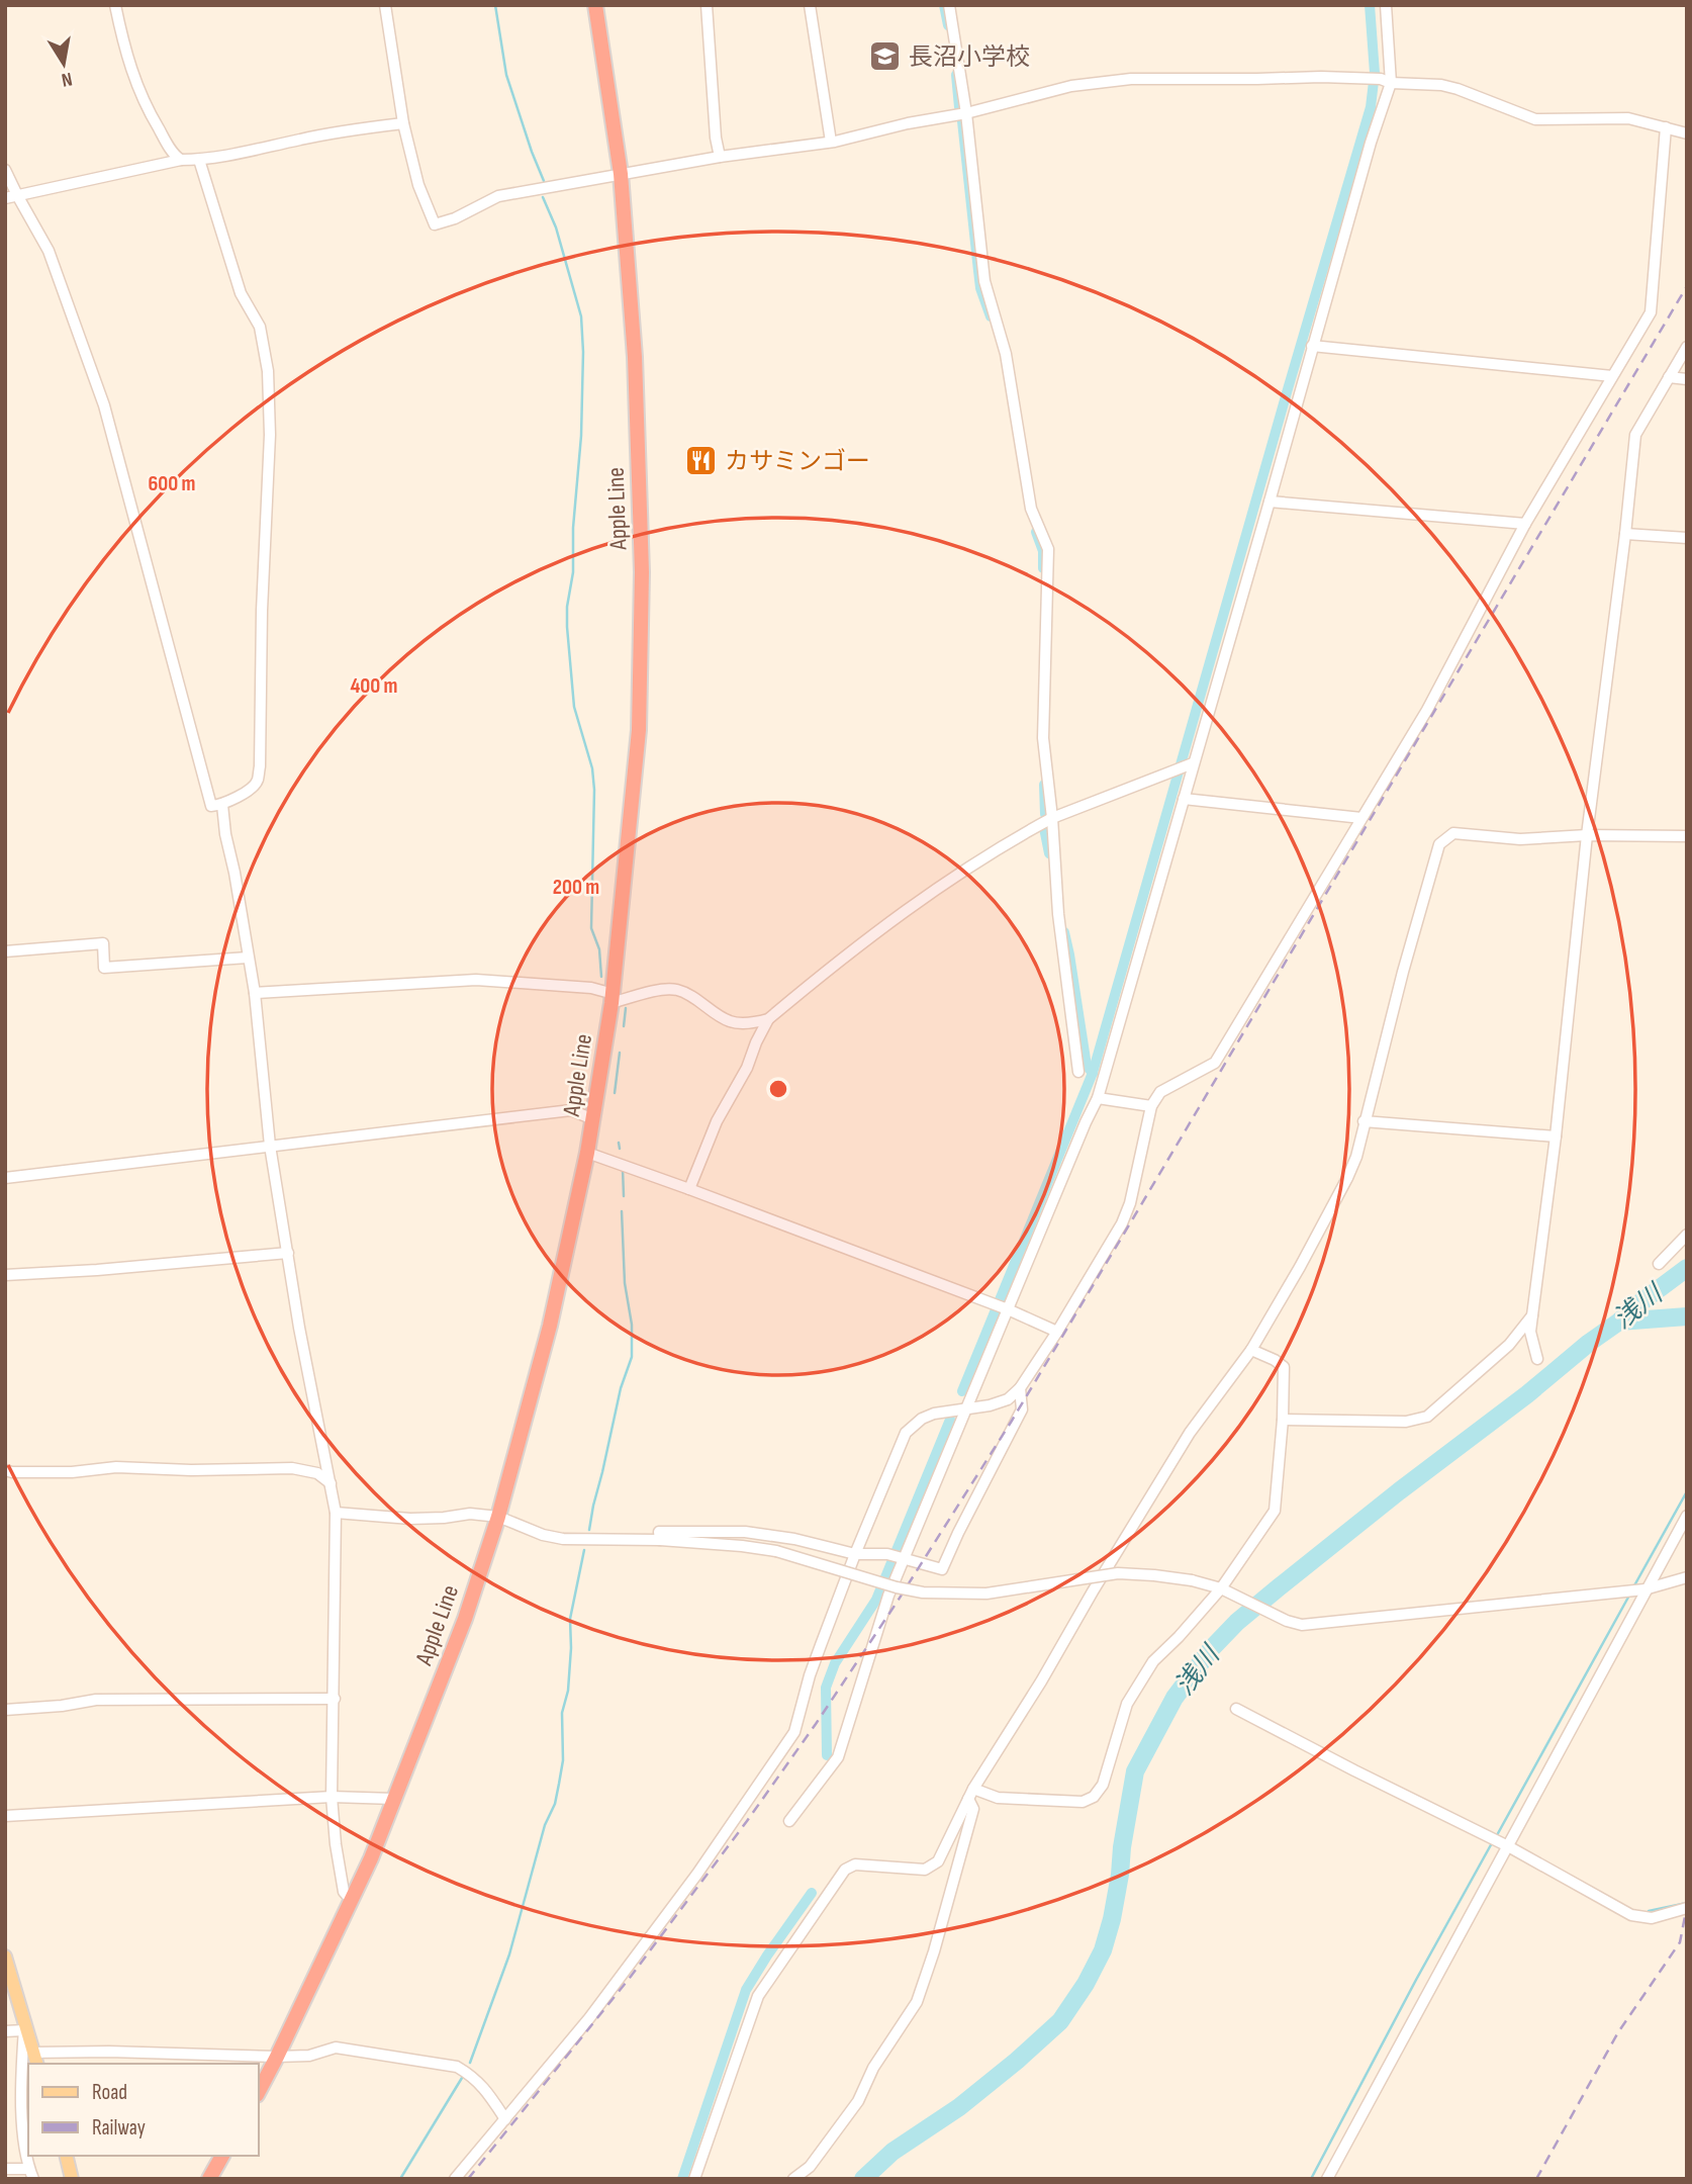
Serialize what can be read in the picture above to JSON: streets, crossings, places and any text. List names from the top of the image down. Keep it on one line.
{"streets":{"highway":["Apple Line"]},"water":["浅川"],"places":{"school or university":["長沼小学校"],"restaurant":["カサミンゴー"]},"legend":["Road","Railway"],"north":"bottom","rings":["600 m","400 m","200 m"]}
